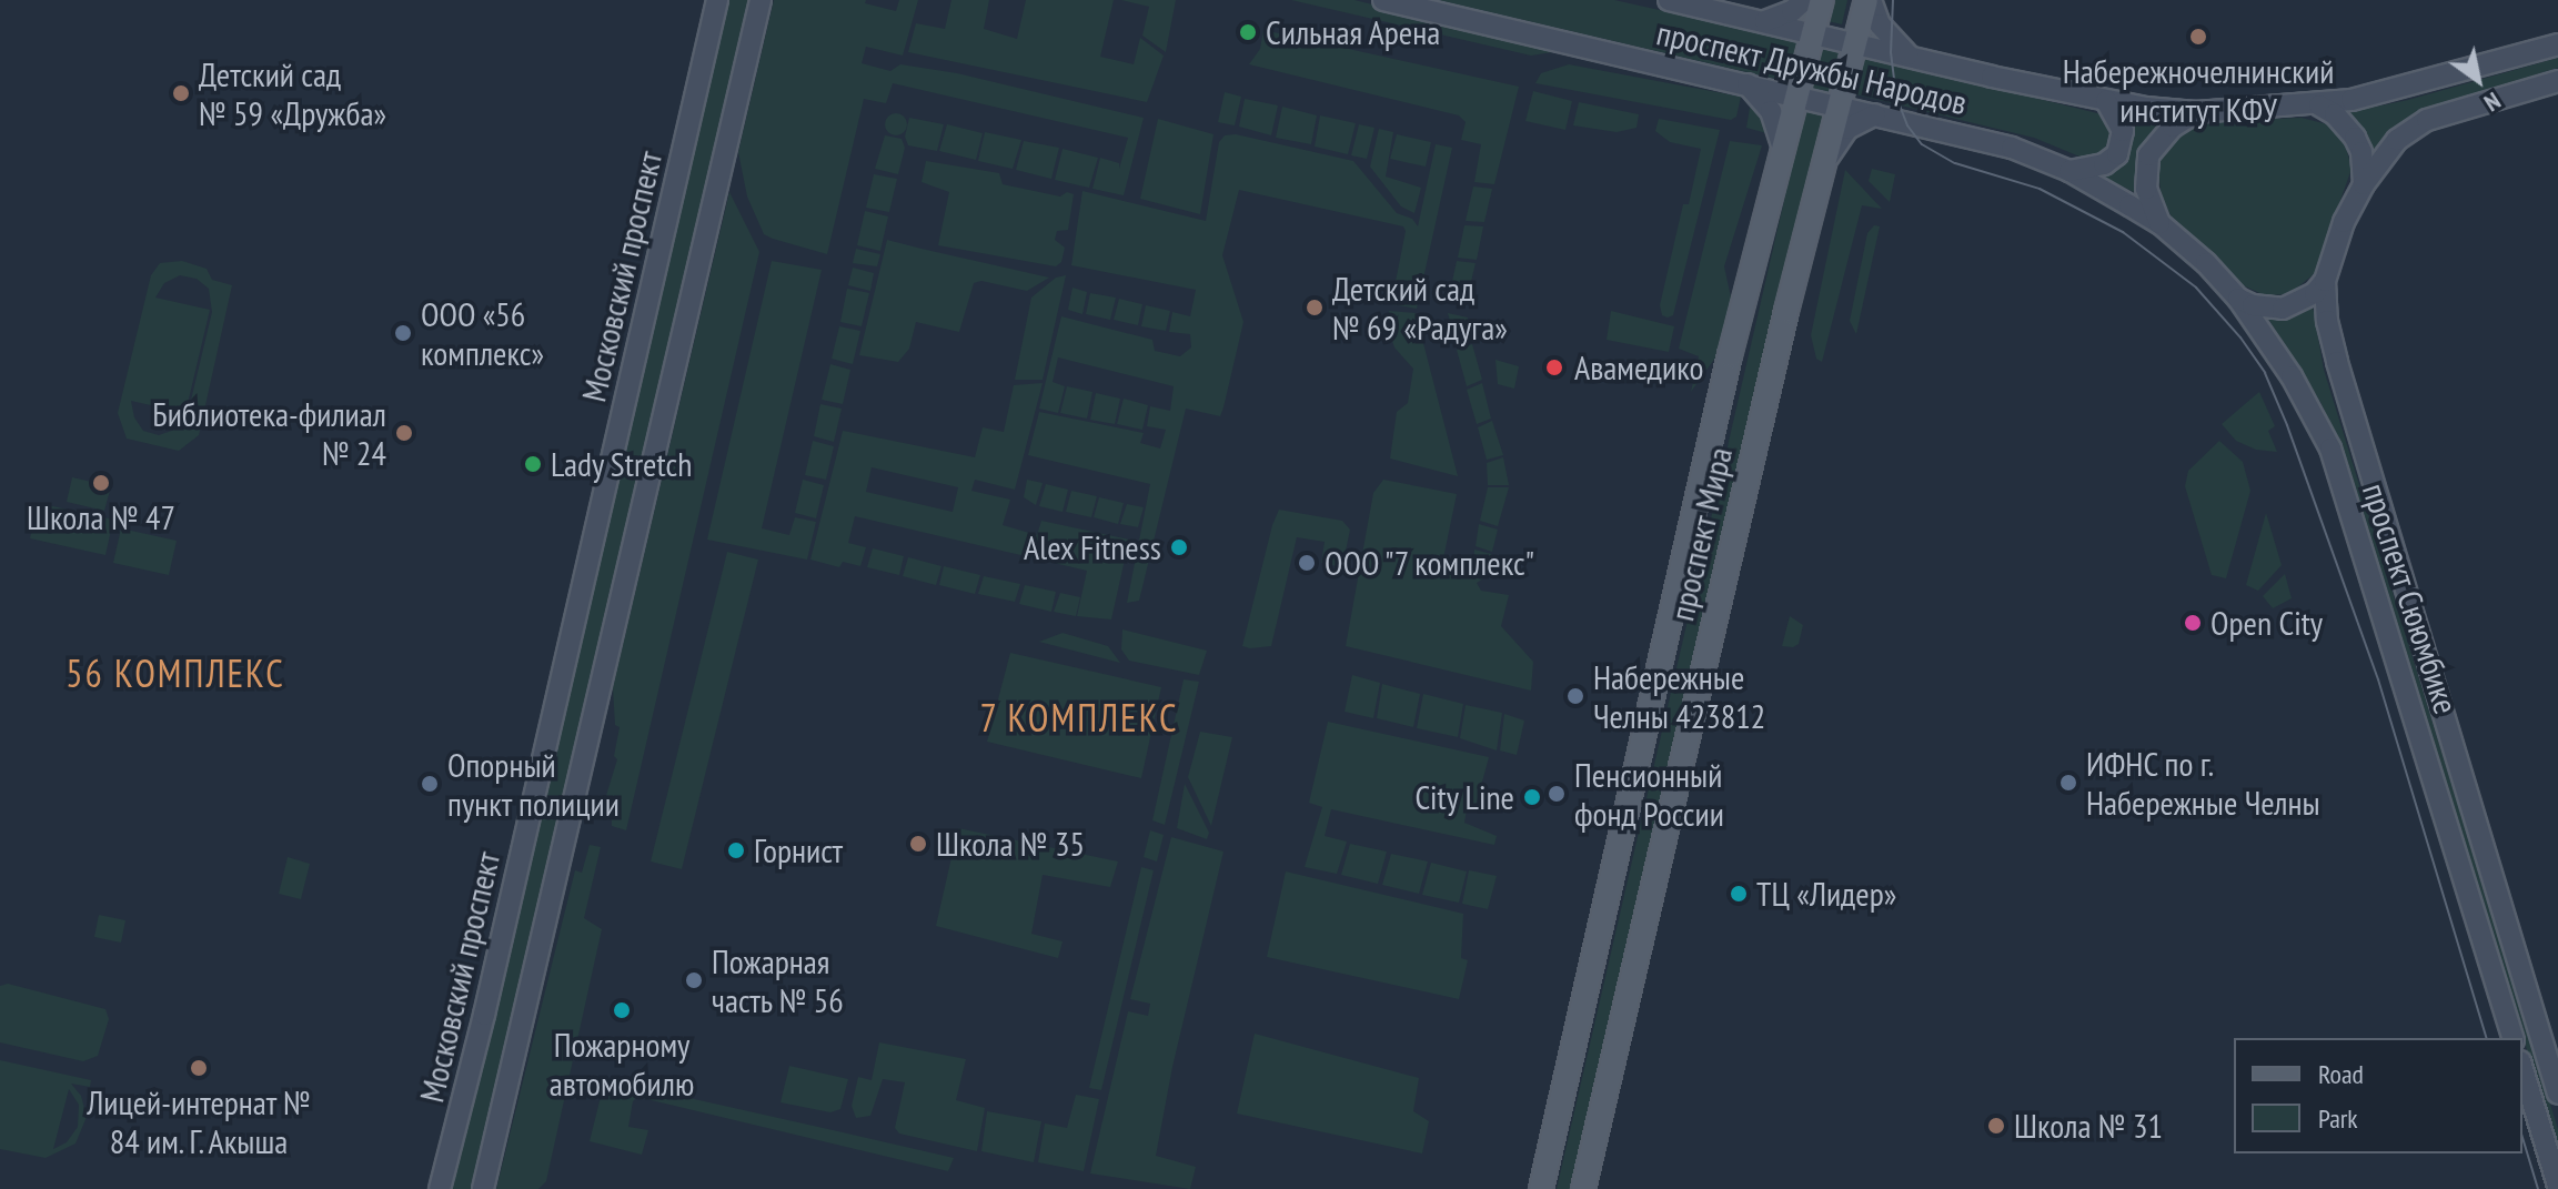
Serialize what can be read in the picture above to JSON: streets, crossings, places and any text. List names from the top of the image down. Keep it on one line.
{"streets":{"main road":["проспект Дружбы Народов","Московский проспект","проспект Мира","проспект Сююмбике"]},"crossings":[["проспект Дружбы Народов","проспект Мира"],["проспект Дружбы Народов","проспект Сююмбике"]],"districts":["56 КОМПЛЕКС","7 КОМПЛЕКС"],"places":["Сильная Арена","Набережночелнинский институт КФУ","Детский сад № 59 «Дружба»","Детский сад № 69 «Радуга»","ООО «56 комплекс»","Авамедико","Библиотека-филиал № 24","Lady Stretch","Школа № 47","Alex Fitness","ООО \"7 комплекс\"","Open City","Набережные Челны 423812","ИФНС по г. Набережные Челны","Опорный пункт полиции","Пенсионный фонд России","City Line","Школа № 35","Горнист","ТЦ «Лидер»","Пожарная часть № 56","Пожарному автомобилю","Лицей-интернат № 84 им. Г. Акыша","Школа № 31"],"legend":["Road","Park"],"north":"bottom right"}
